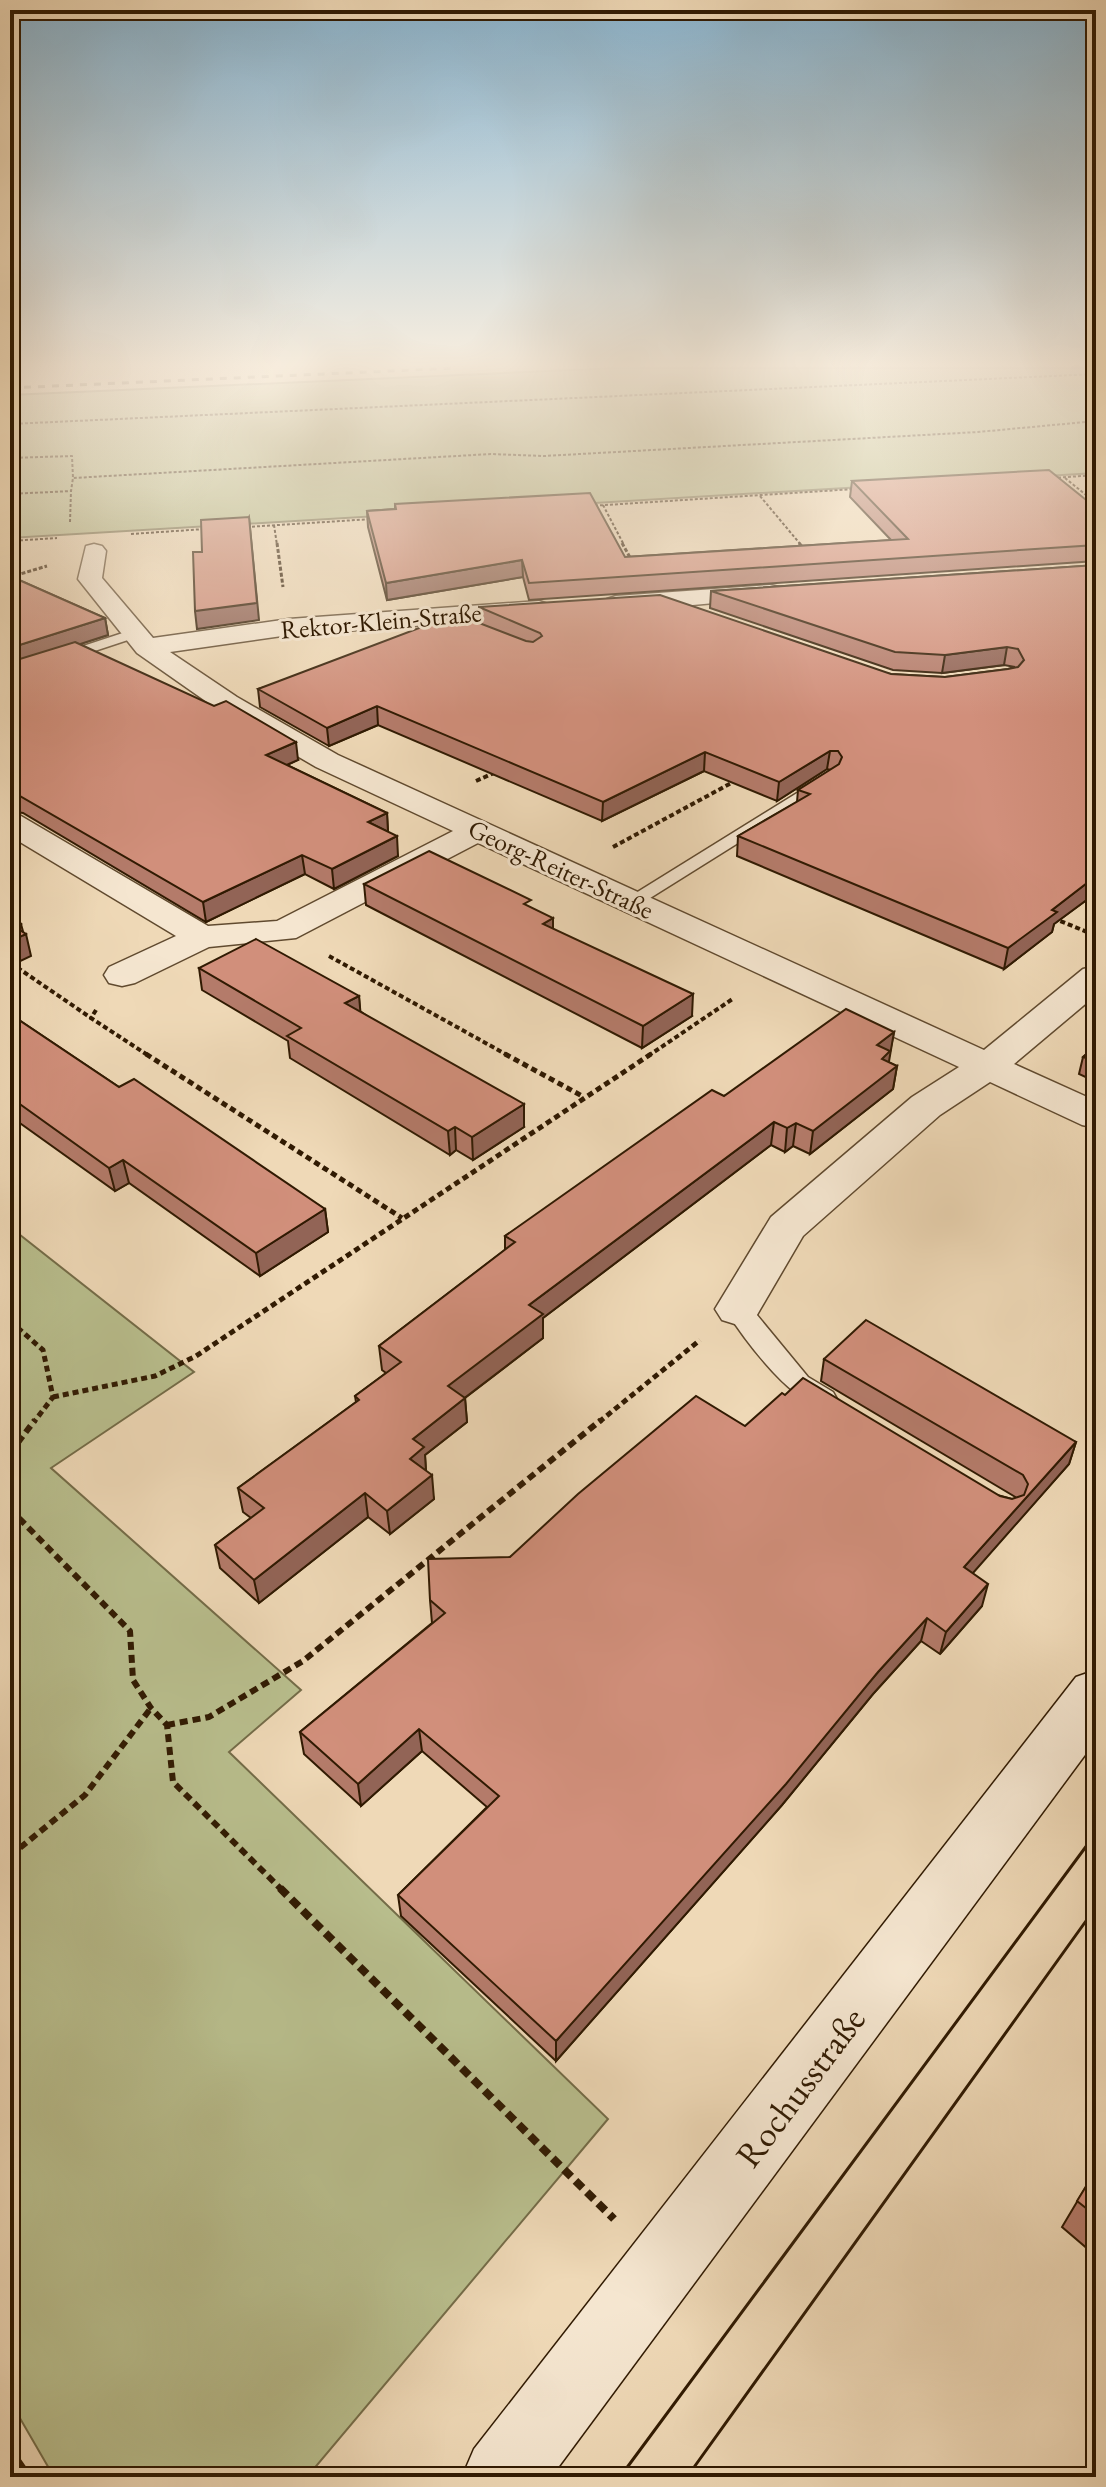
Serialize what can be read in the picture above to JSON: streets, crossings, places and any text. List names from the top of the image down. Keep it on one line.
{"streets":{"street":["Rektor-Klein-Straße","Georg-Reiter-Straße","Rochusstraße"]},"crossings":[["Rektor-Klein-Straße","Georg-Reiter-Straße"]]}
